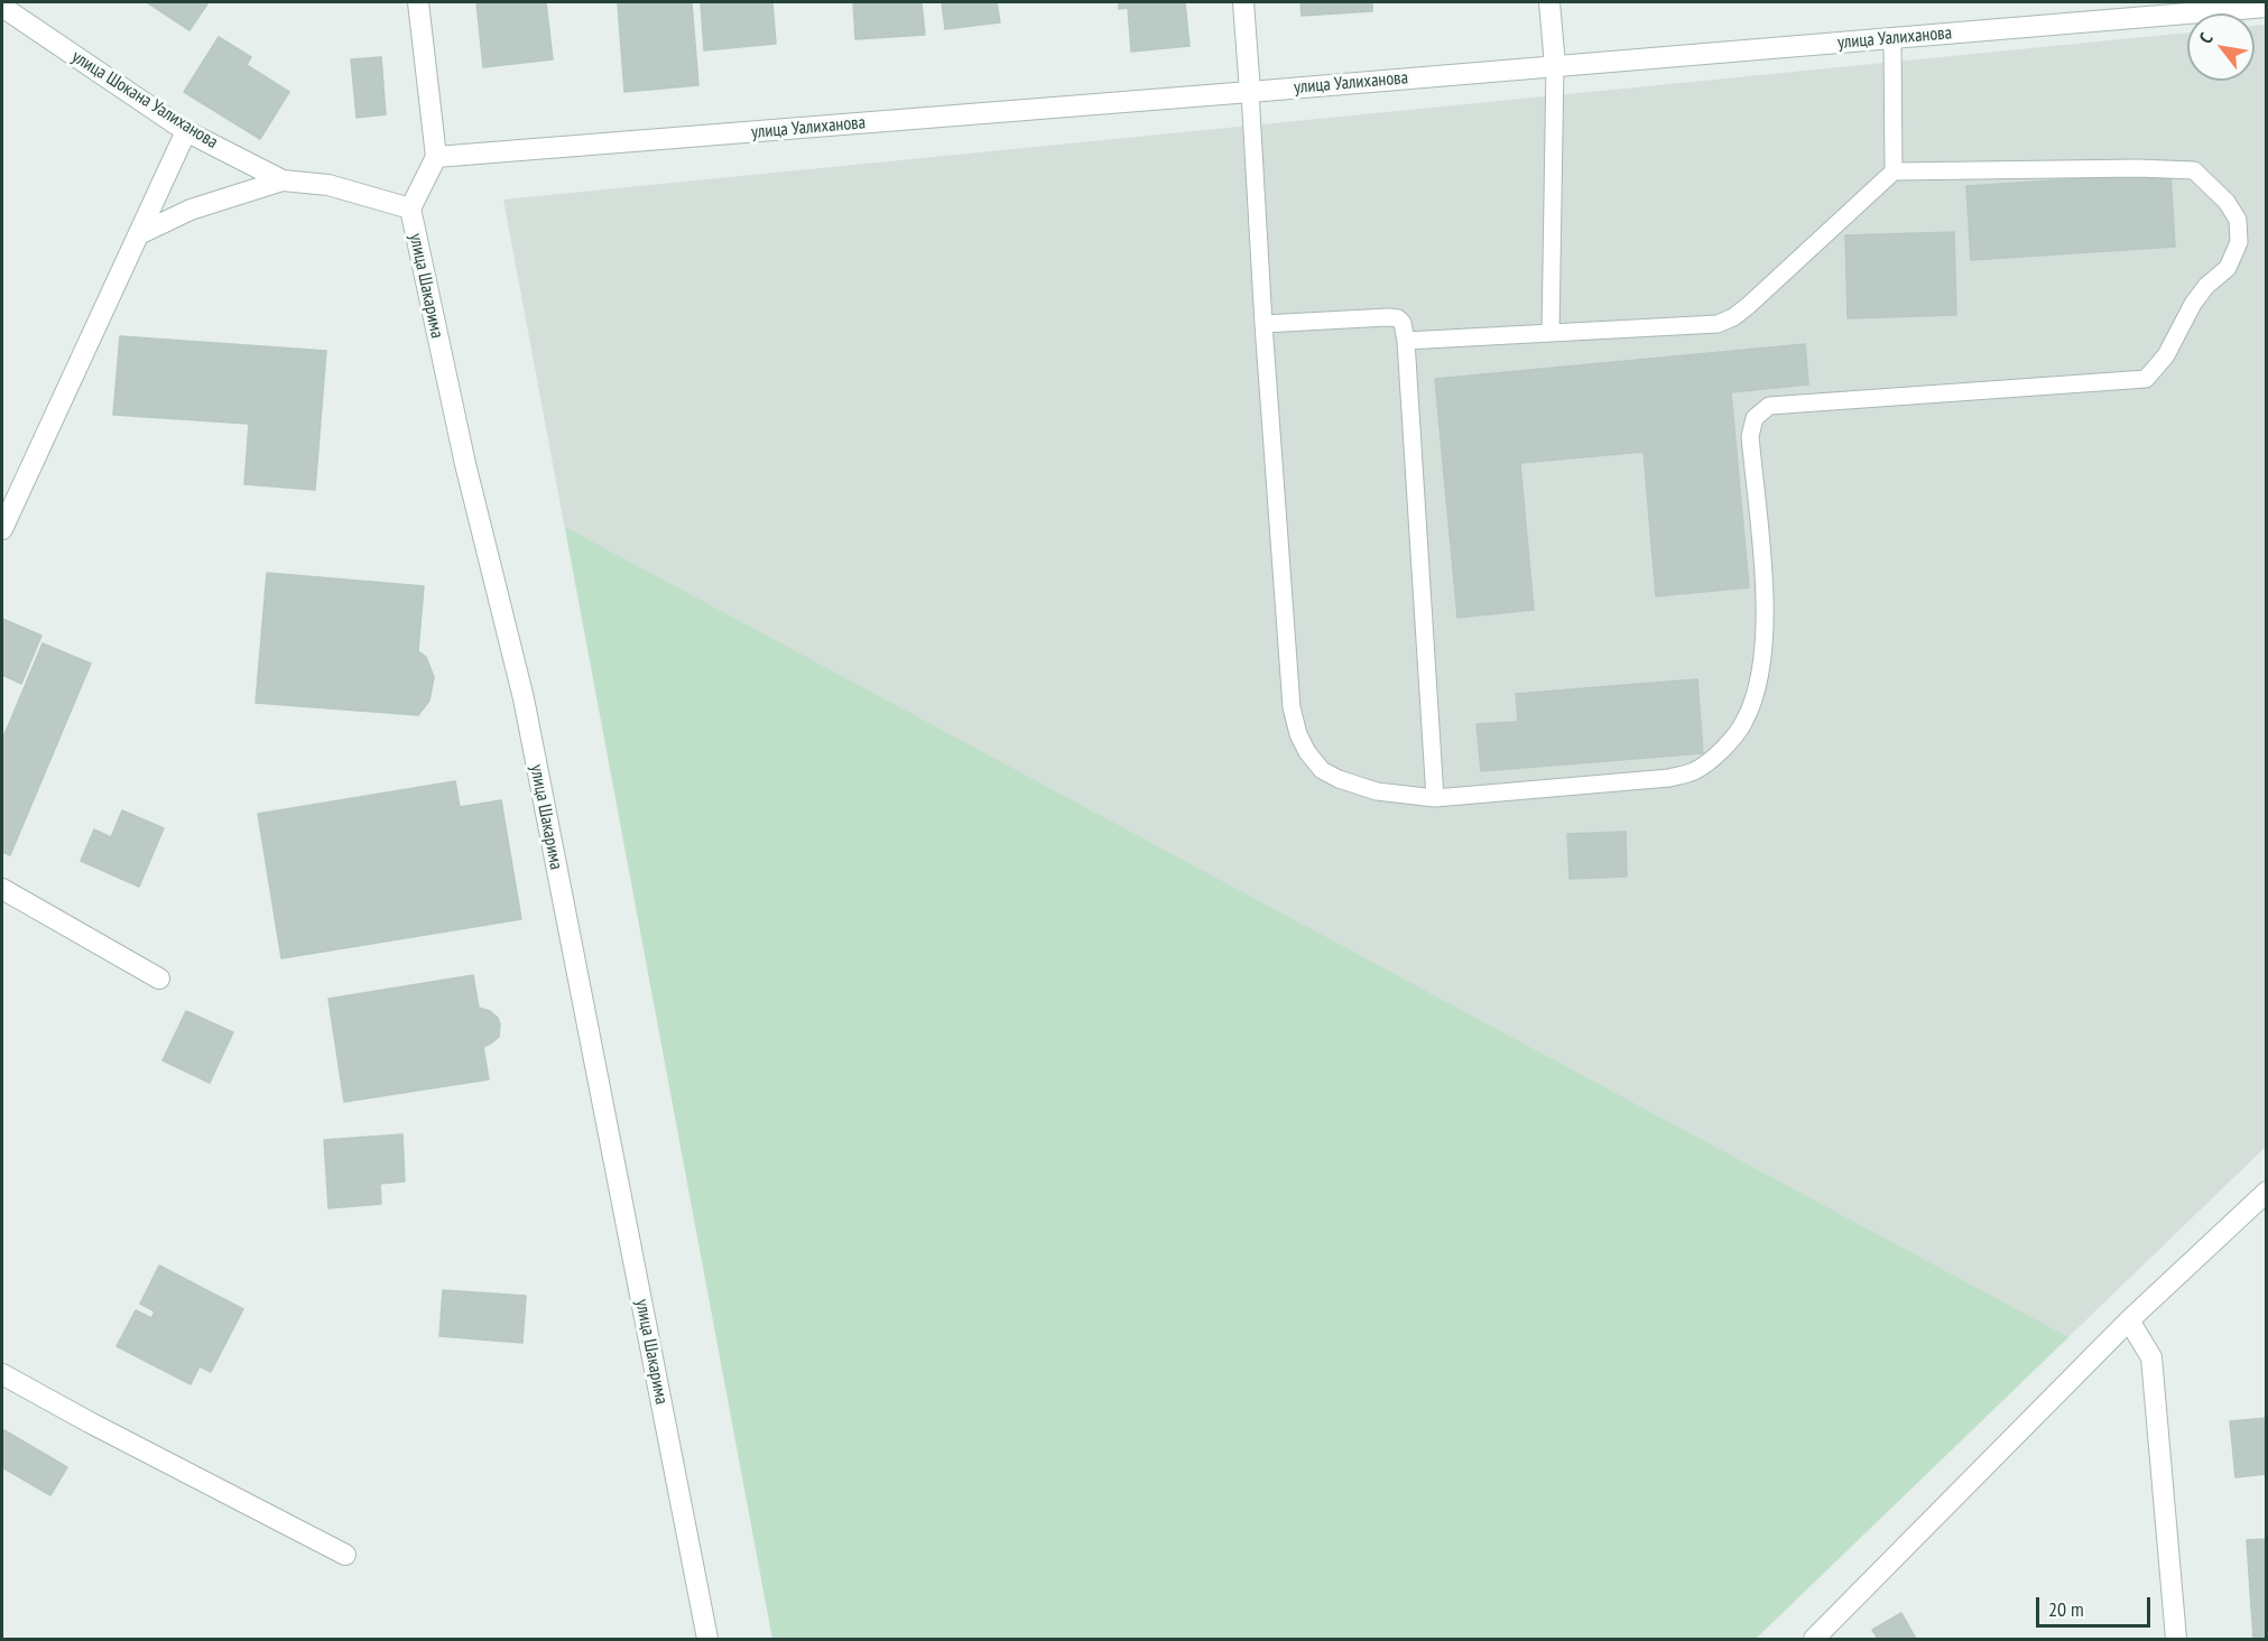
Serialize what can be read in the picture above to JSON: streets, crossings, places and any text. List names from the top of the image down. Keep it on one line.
{"streets":{"street":["улица Уалиханова","улица Шокана Уалиханова","улица Шакарима"]},"crossings":[["улица Уалиханова","улица Шакарима"],["улица Шокана Уалиханова","улица Шакарима"]],"scale_bar":"20 m","north":"top left"}
